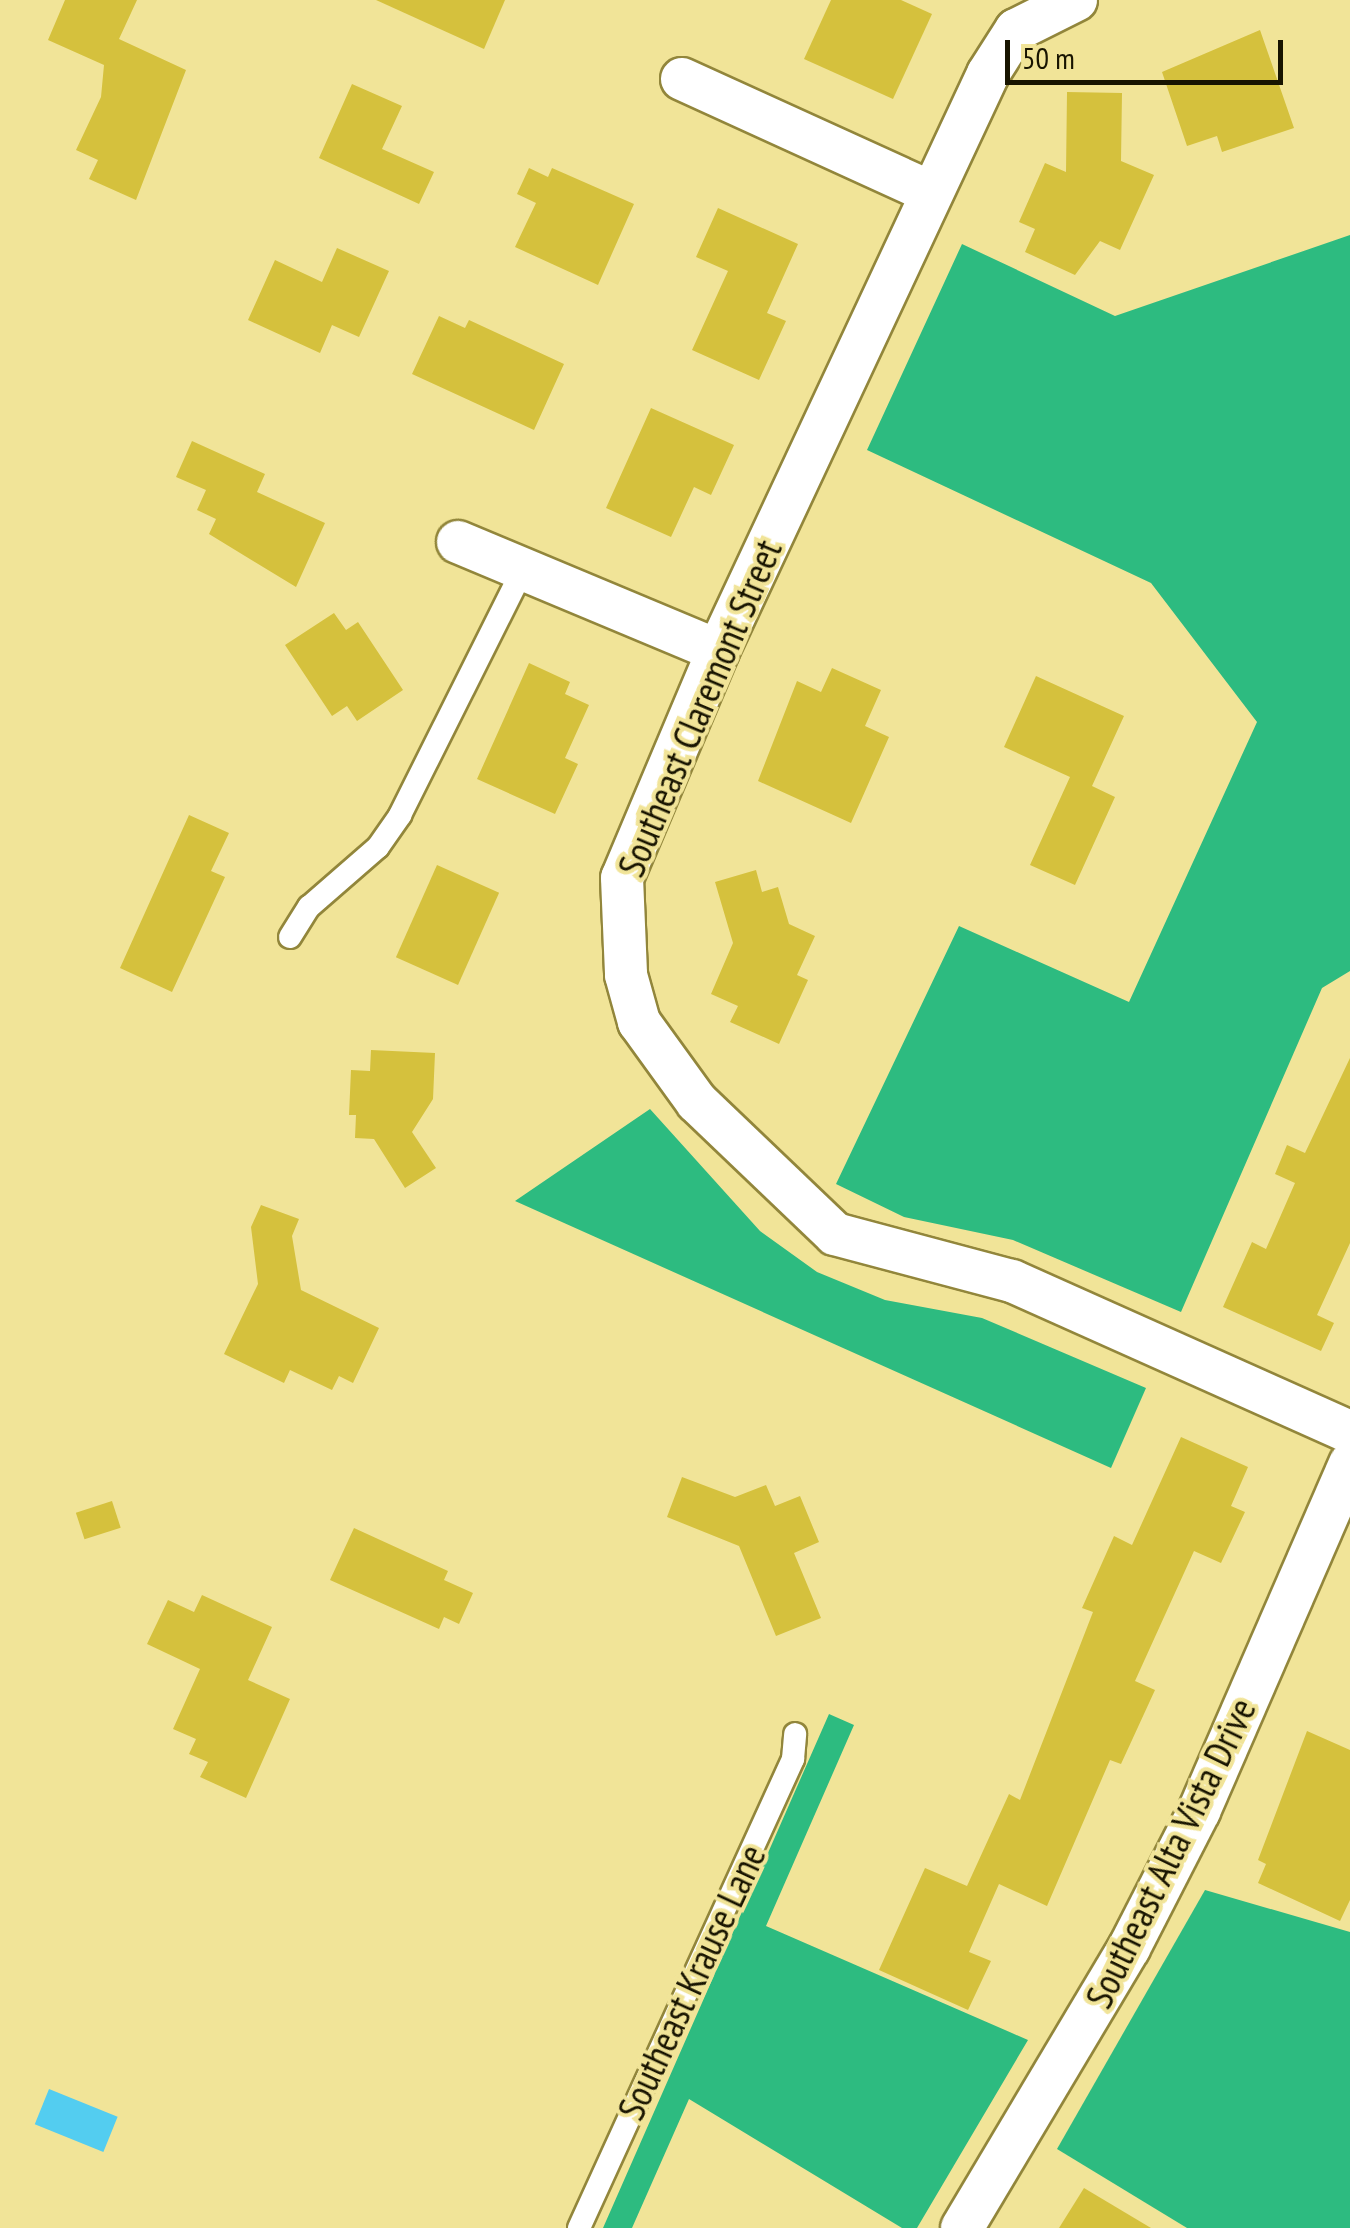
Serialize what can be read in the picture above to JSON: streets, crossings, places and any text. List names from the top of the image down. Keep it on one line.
{"streets":{"street":["Southeast Claremont Street","Southeast Alta Vista Drive"],"lane":["Southeast Krause Lane"]},"scale_bar":"50 m"}
